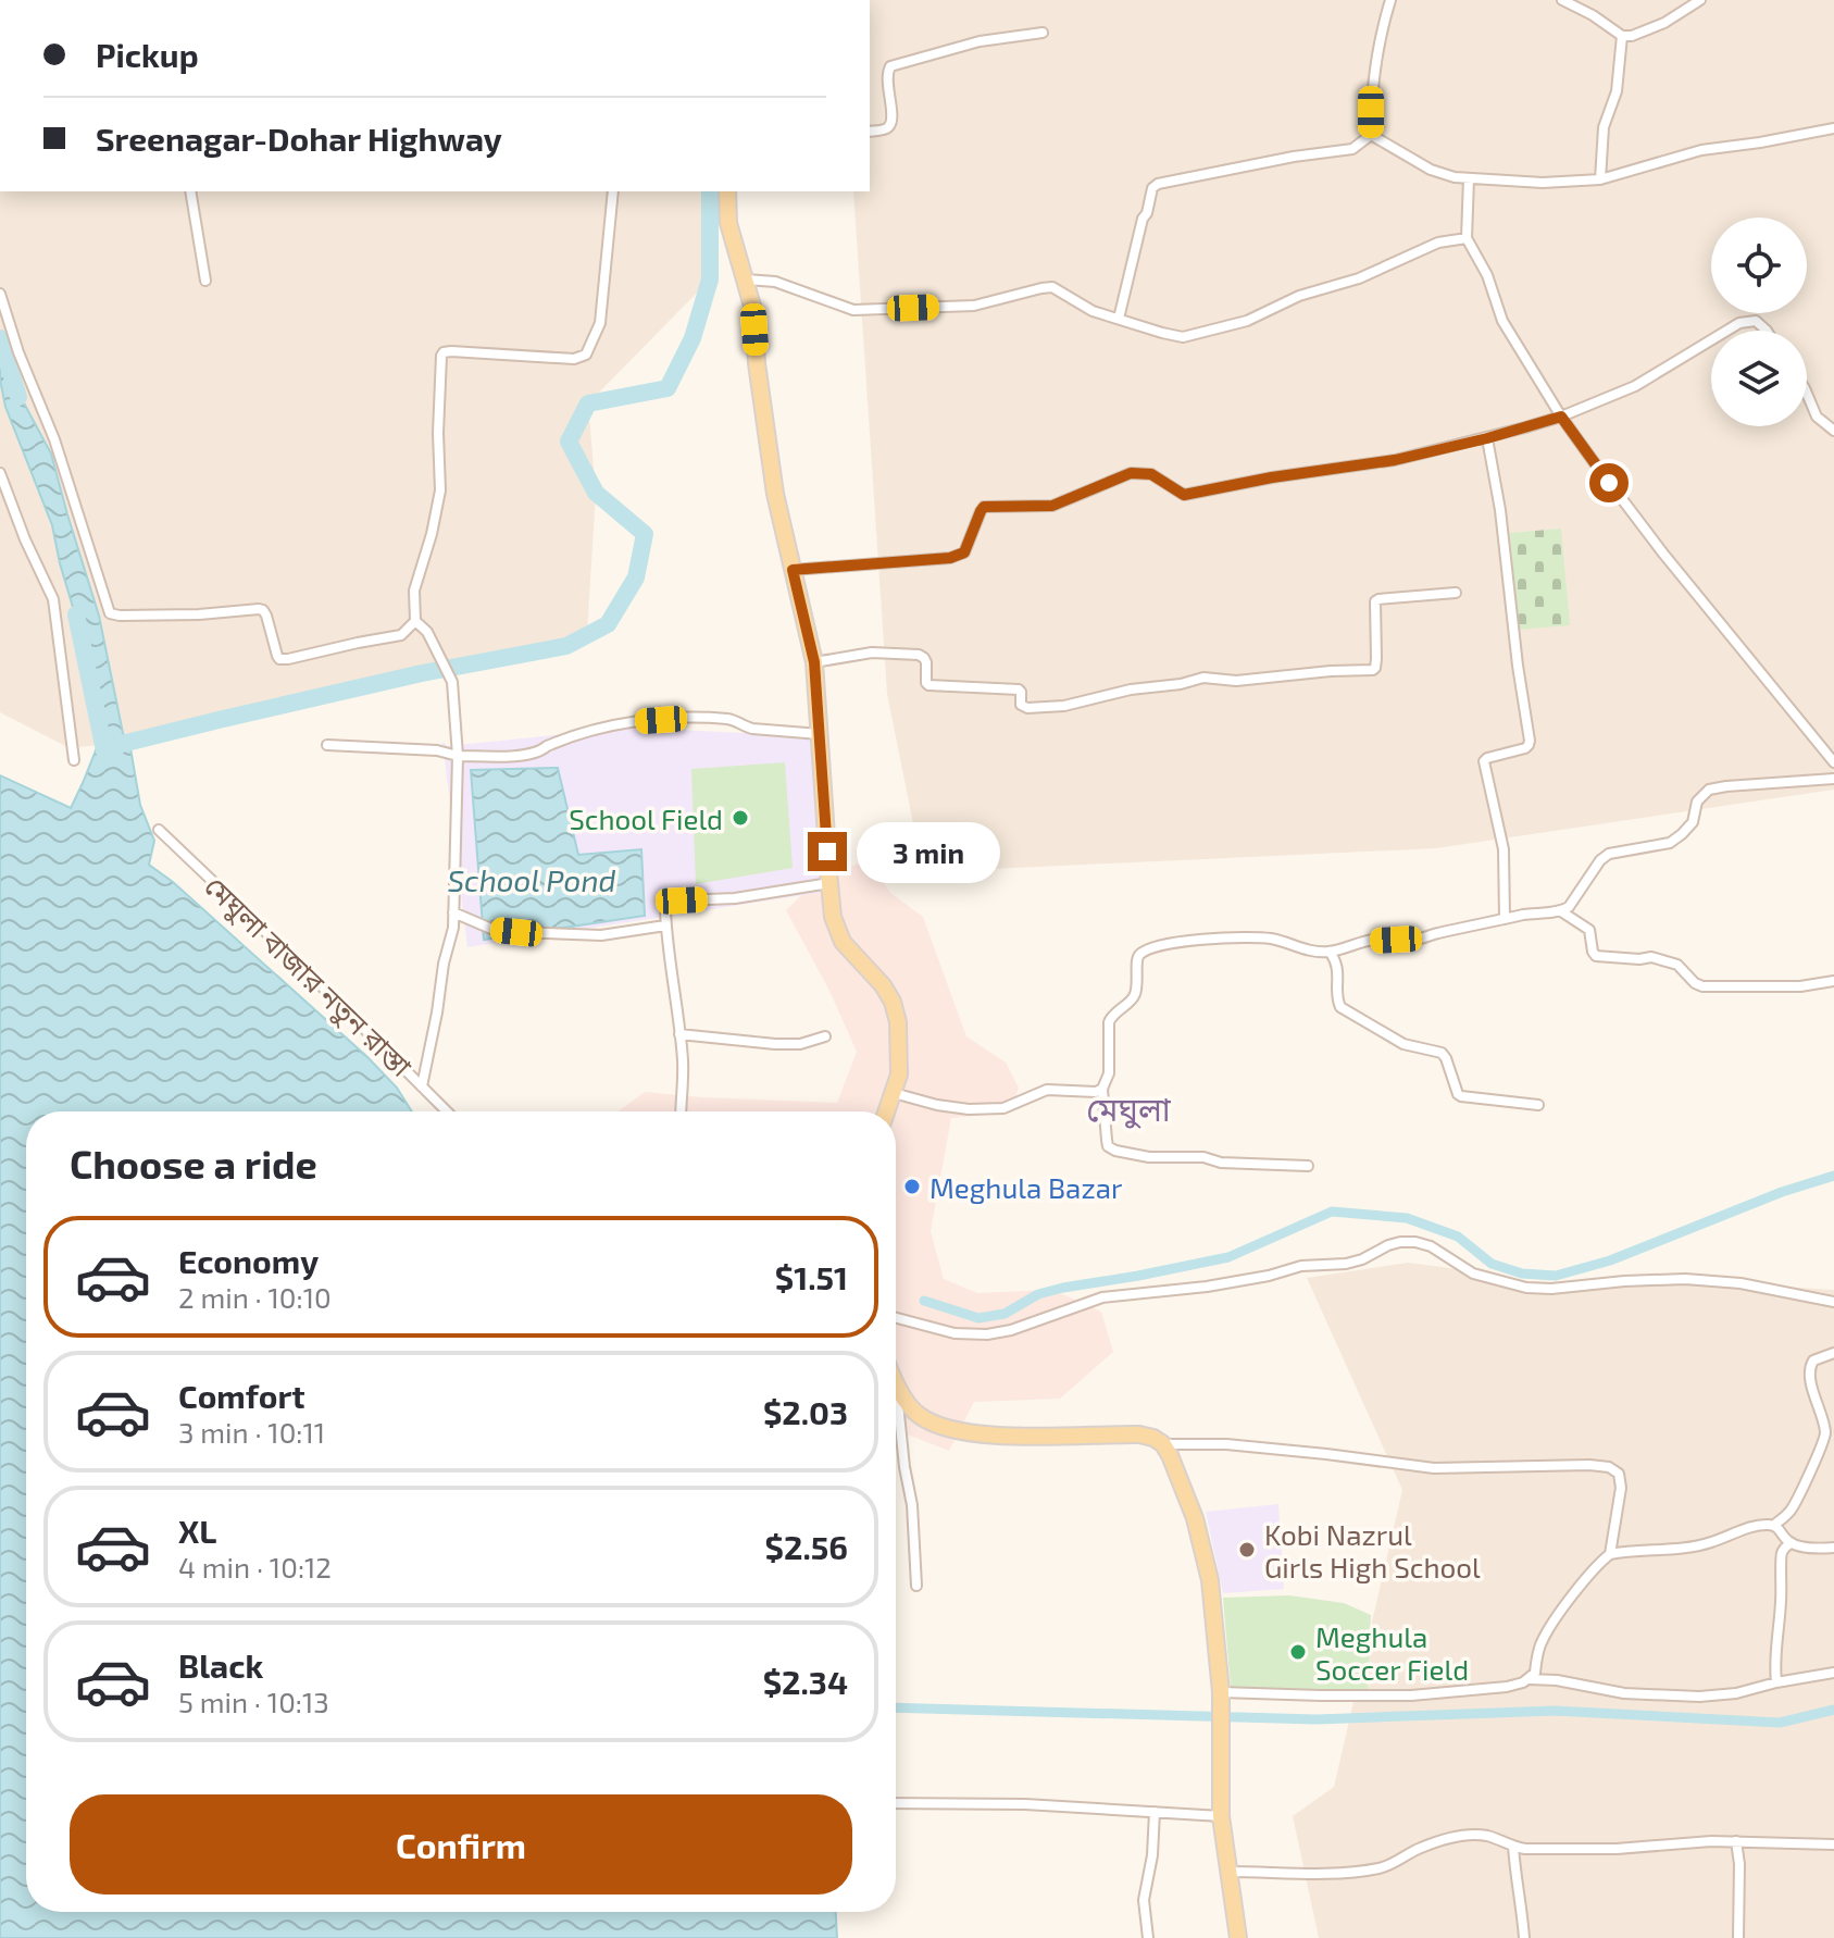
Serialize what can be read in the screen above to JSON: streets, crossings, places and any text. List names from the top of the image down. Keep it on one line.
{"streets":{"street":["মেঘুলা বাজার নতুন রাস্তা"]},"districts":["মেঘুলা"],"water":["School Pond"],"places":["School Field","Meghula Bazar","Kobi Nazrul Girls High School","Meghula Soccer Field"],"page":{"banner":["Pickup","Sreenagar-Dohar Highway"],"bubble":"3 min","heading":"Choose a ride","list":[{"name":"Economy","note":"2 min · 10:10","value":"$1.51"},{"name":"Comfort","note":"3 min · 10:11","value":"$2.03"},{"name":"XL","note":"4 min · 10:12","value":"$2.56"},{"name":"Black","note":"5 min · 10:13","value":"$2.34"}],"buttons":"Confirm"}}
